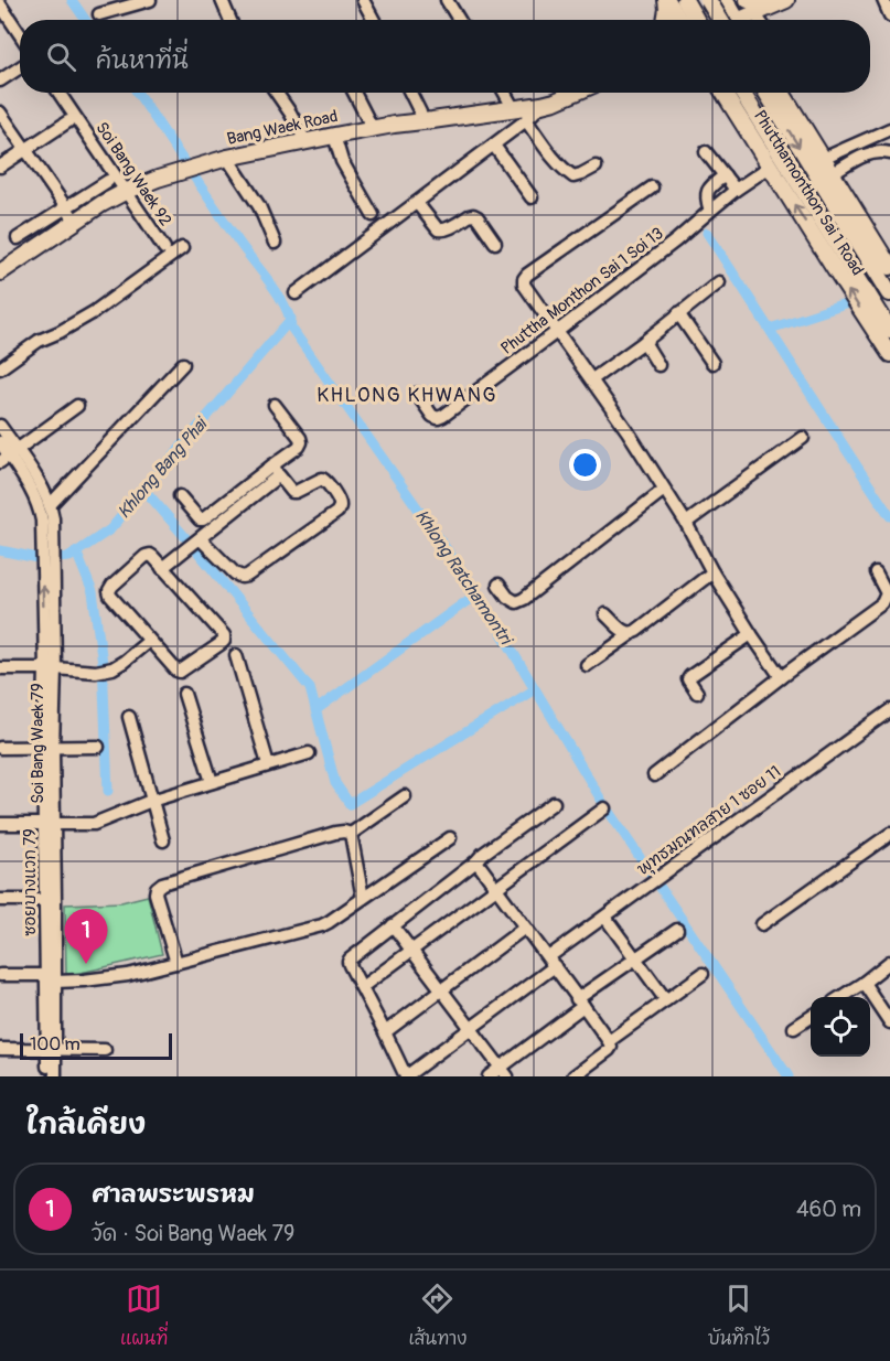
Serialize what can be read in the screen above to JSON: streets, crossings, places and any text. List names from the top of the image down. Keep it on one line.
{"streets":{"main road":["Bang Waek Road","Phutthamonthon Sai 1 Road"],"street":["Soi Bang Waek 92","Phuttha Monthon Sai 1 Soi 13","พุทธมณฑลสาย 1 ซอย 11","ซอยบางแวก 79"]},"crossings":[["Bang Waek Road","Soi Bang Waek 92"],["Phutthamonthon Sai 1 Road","Phuttha Monthon Sai 1 Soi 13"]],"districts":["KHLONG KHWANG"],"water":["Khlong Bang Phai","Khlong Ratchamontri"],"scale_bar":"100 m","page":{"search":"ค้นหาที่นี่","pins":"1","scale":"100 m","heading":"ใกล้เคียง","list":[{"mark":"1","name":"ศาลพระพรหม","note":"วัด · Soi Bang Waek 79","value":"460 m"}],"nav":["แผนที่","เส้นทาง","บันทึกไว้"]}}
